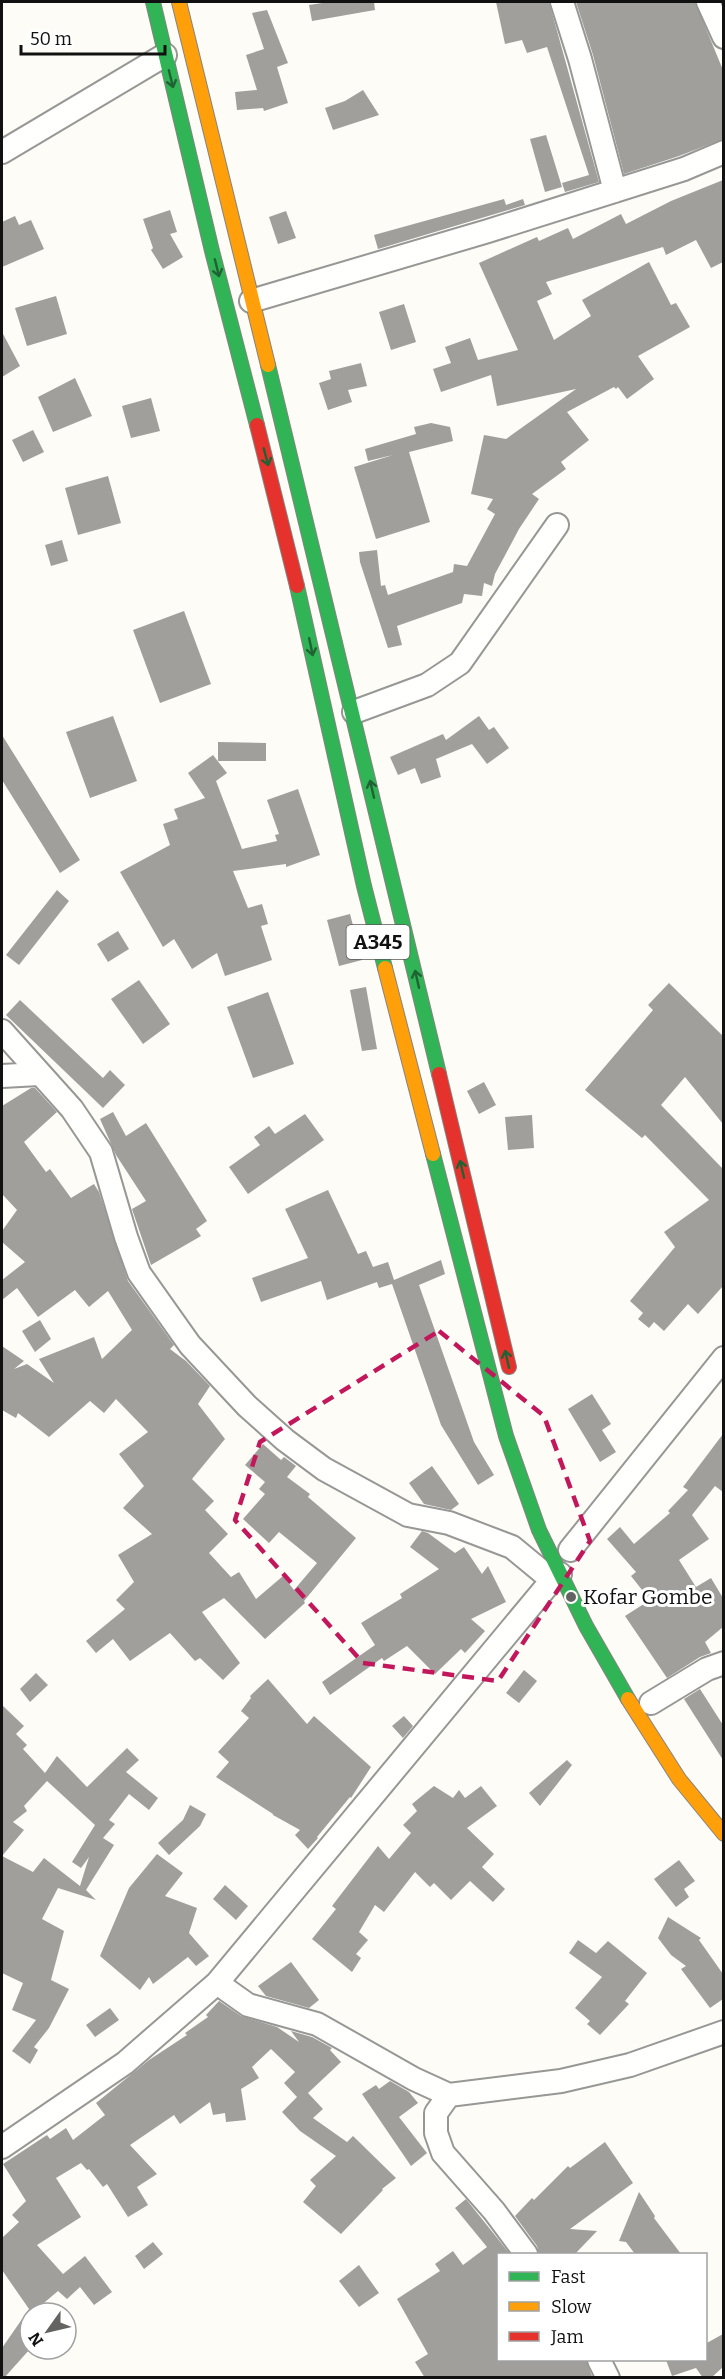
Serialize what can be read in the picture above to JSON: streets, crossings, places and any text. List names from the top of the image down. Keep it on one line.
{"streets":{"highway":["A345"]},"places":["Kofar Gombe"],"legend":["Fast","Slow","Jam"],"scale_bar":"50 m","north":"bottom left"}
